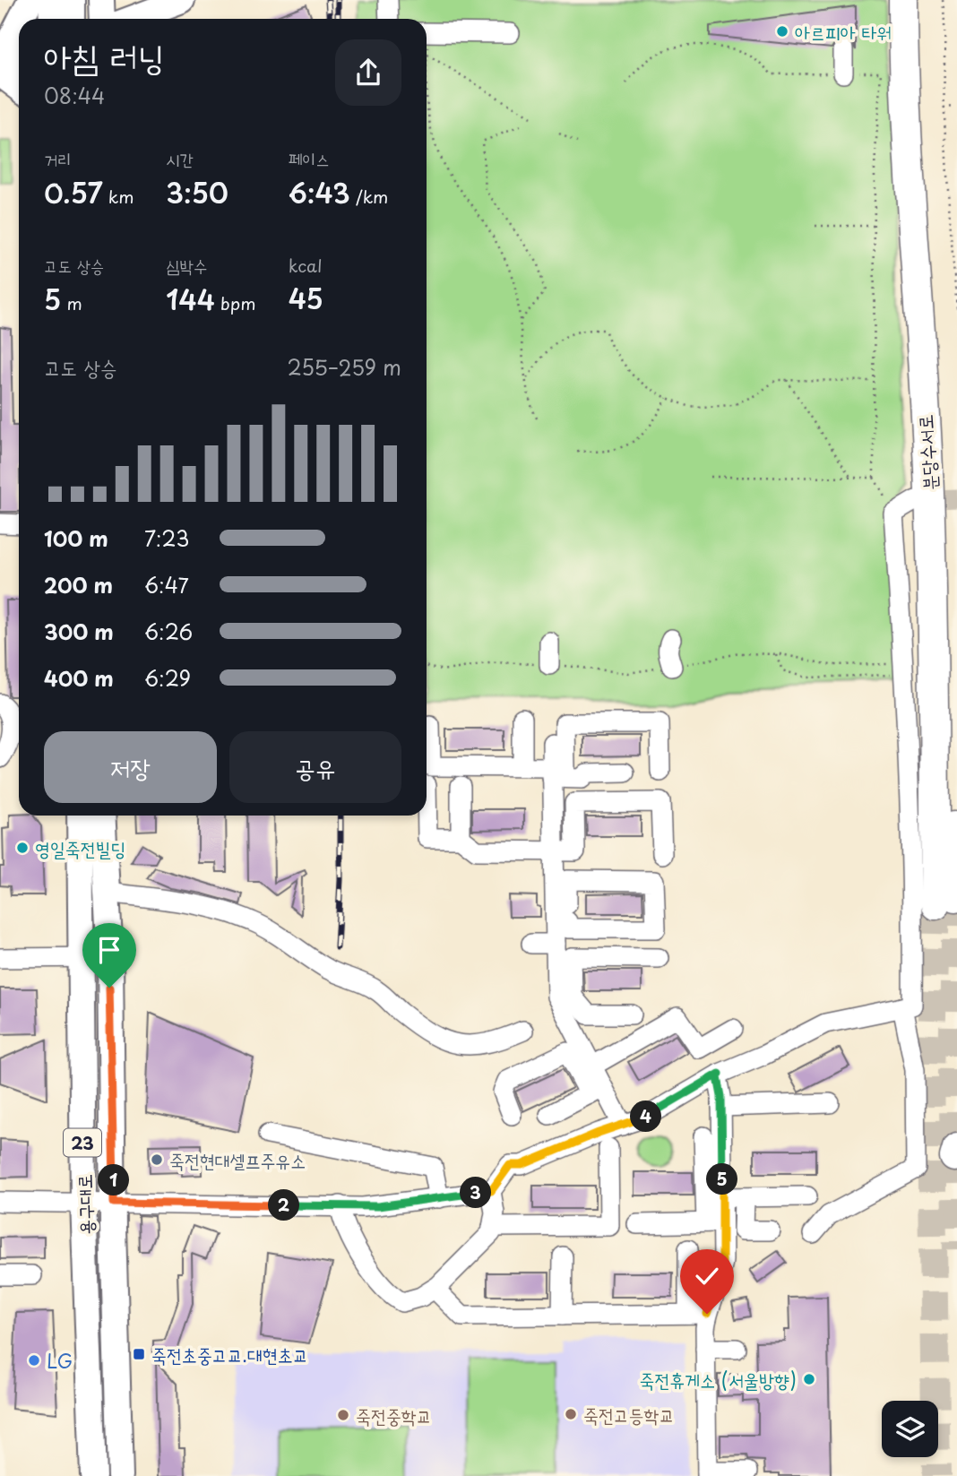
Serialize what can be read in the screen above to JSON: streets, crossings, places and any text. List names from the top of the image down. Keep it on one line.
{"streets":{"highway":["분당수서로"],"main road":["23","용구대로"]},"places":{"other":["아르피아 타워","영일죽전빌딩","죽전현대셀프주유소","LG","죽전휴게소 (서울방향)","죽전고등학교","죽전중학교"],"transit":["죽전초중고교.대현초교"]},"page":{"heading":["아침 러닝","08:44"],"stats":[["거리","0.57 km"],["시간","3:50"],["페이스","6:43 /km"],["고도 상승","5 m"],["심박수","144 bpm"],["kcal","45"]],"chart":["고도 상승","255–259 m"],"list":[{"name":"100 m","note":"7:23"},{"name":"200 m","note":"6:47"},{"name":"300 m","note":"6:26"},{"name":"400 m","note":"6:29"}],"buttons":["저장","공유"],"pins":["4","5","1","3","2"]}}
